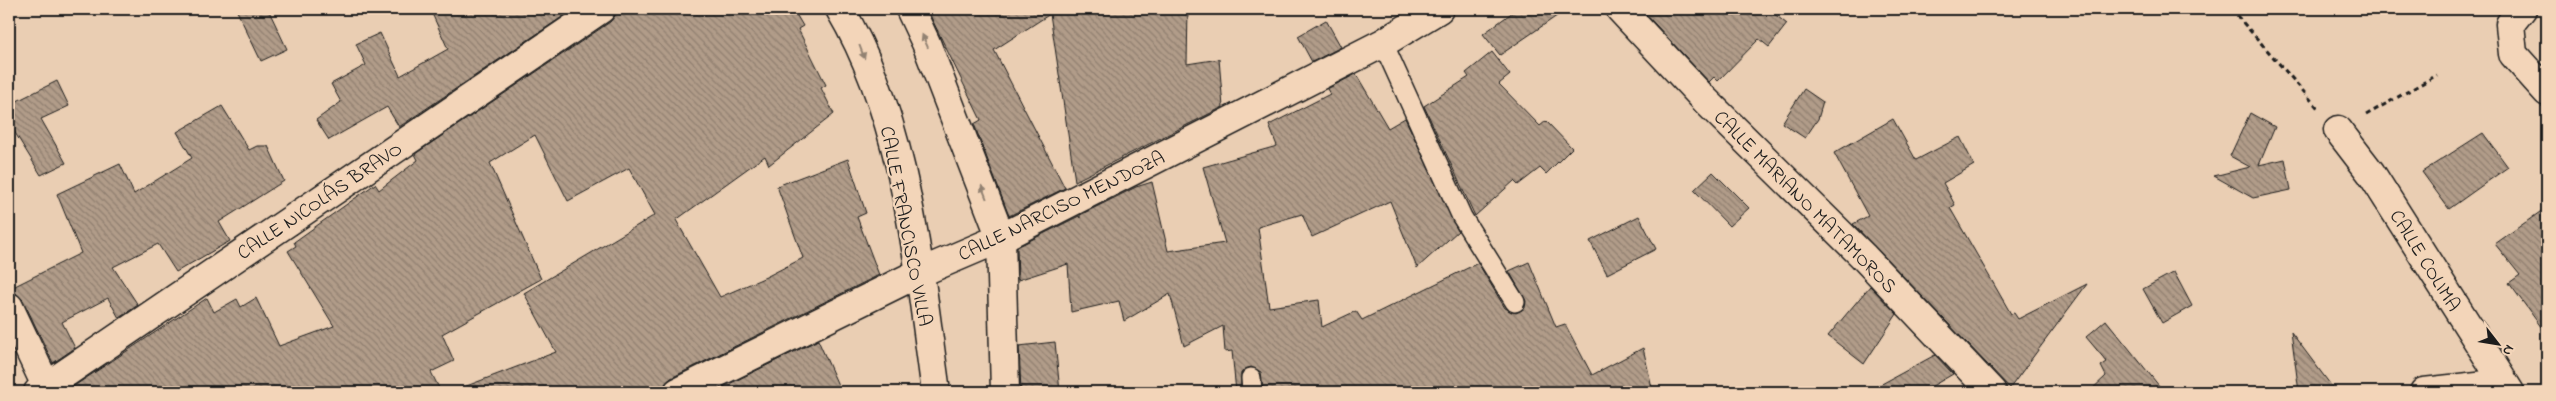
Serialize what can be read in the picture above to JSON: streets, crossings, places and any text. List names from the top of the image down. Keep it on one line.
{"streets":{"street":["CALLE NICOLÁS BRAVO","CALLE MARIANO MATAMOROS","CALLE NARCISO MENDOZA","CALLE FRANCISCO VILLA","CALLE COLIMA"]},"crossings":[["CALLE NARCISO MENDOZA","CALLE FRANCISCO VILLA"]],"north":"bottom right"}
